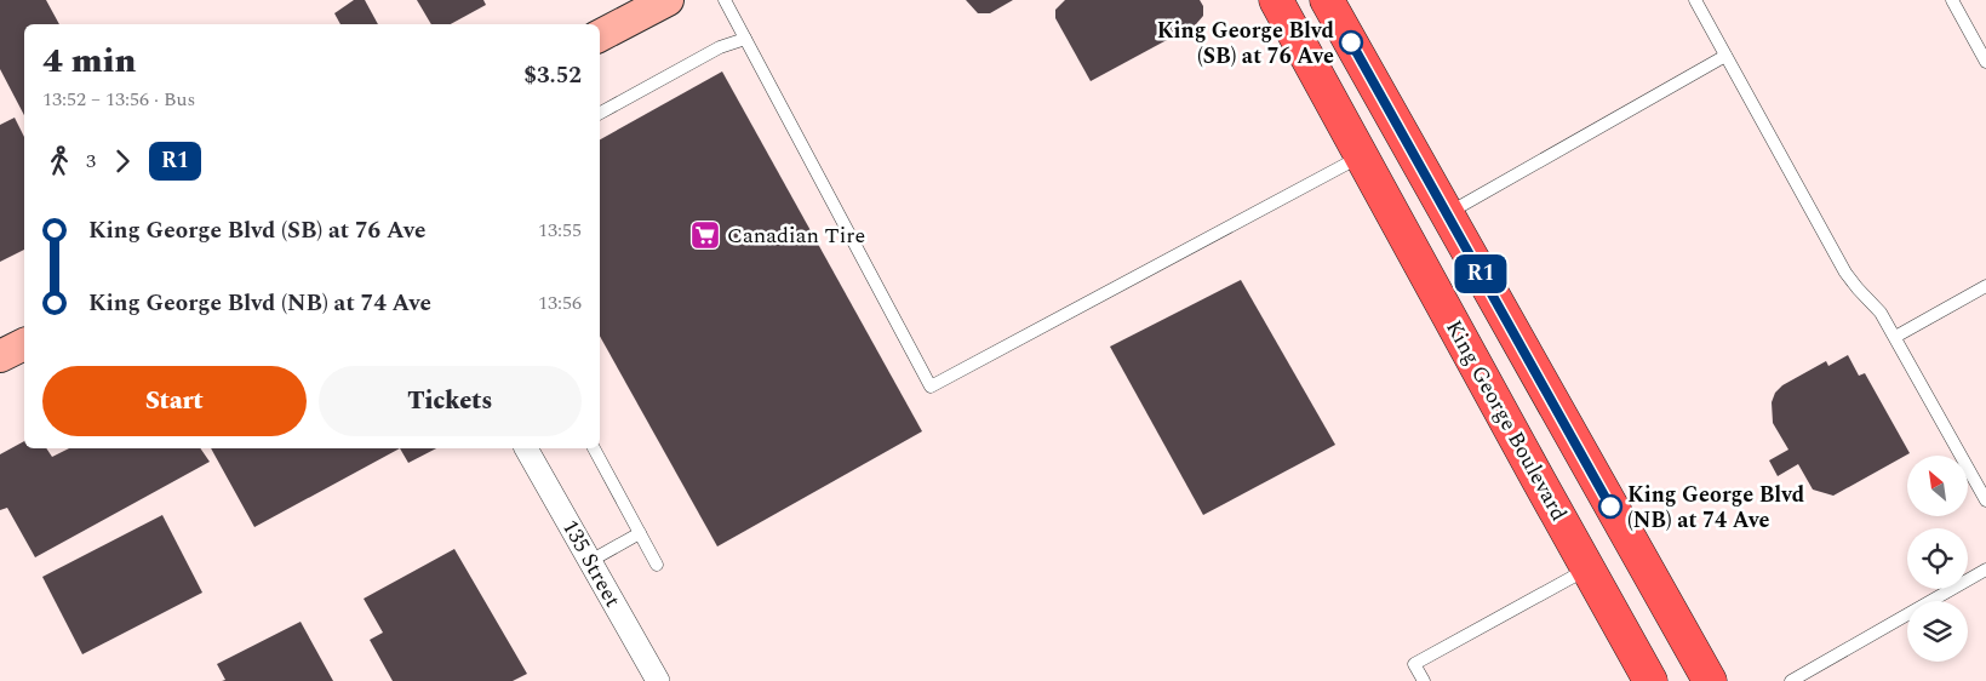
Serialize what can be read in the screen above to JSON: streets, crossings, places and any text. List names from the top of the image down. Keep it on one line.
{"streets":{"main road":["King George Boulevard"],"street":["135 Street"]},"places":{"other":["King George Blvd (SB) at 76 Ave","King George Blvd (NB) at 74 Ave"],"supermarket":["Canadian Tire"]},"lines":["bus line R1"],"north":"top left","page":{"on_map":"R1","heading":["4 min","13:52 – 13:56 · Bus","$3.52"],"legs":["3","R1"],"list":[{"name":"King George Blvd (SB) at 76 Ave","value":"13:55"},{"name":"King George Blvd (NB) at 74 Ave","value":"13:56"}],"buttons":["Start","Tickets"]}}
